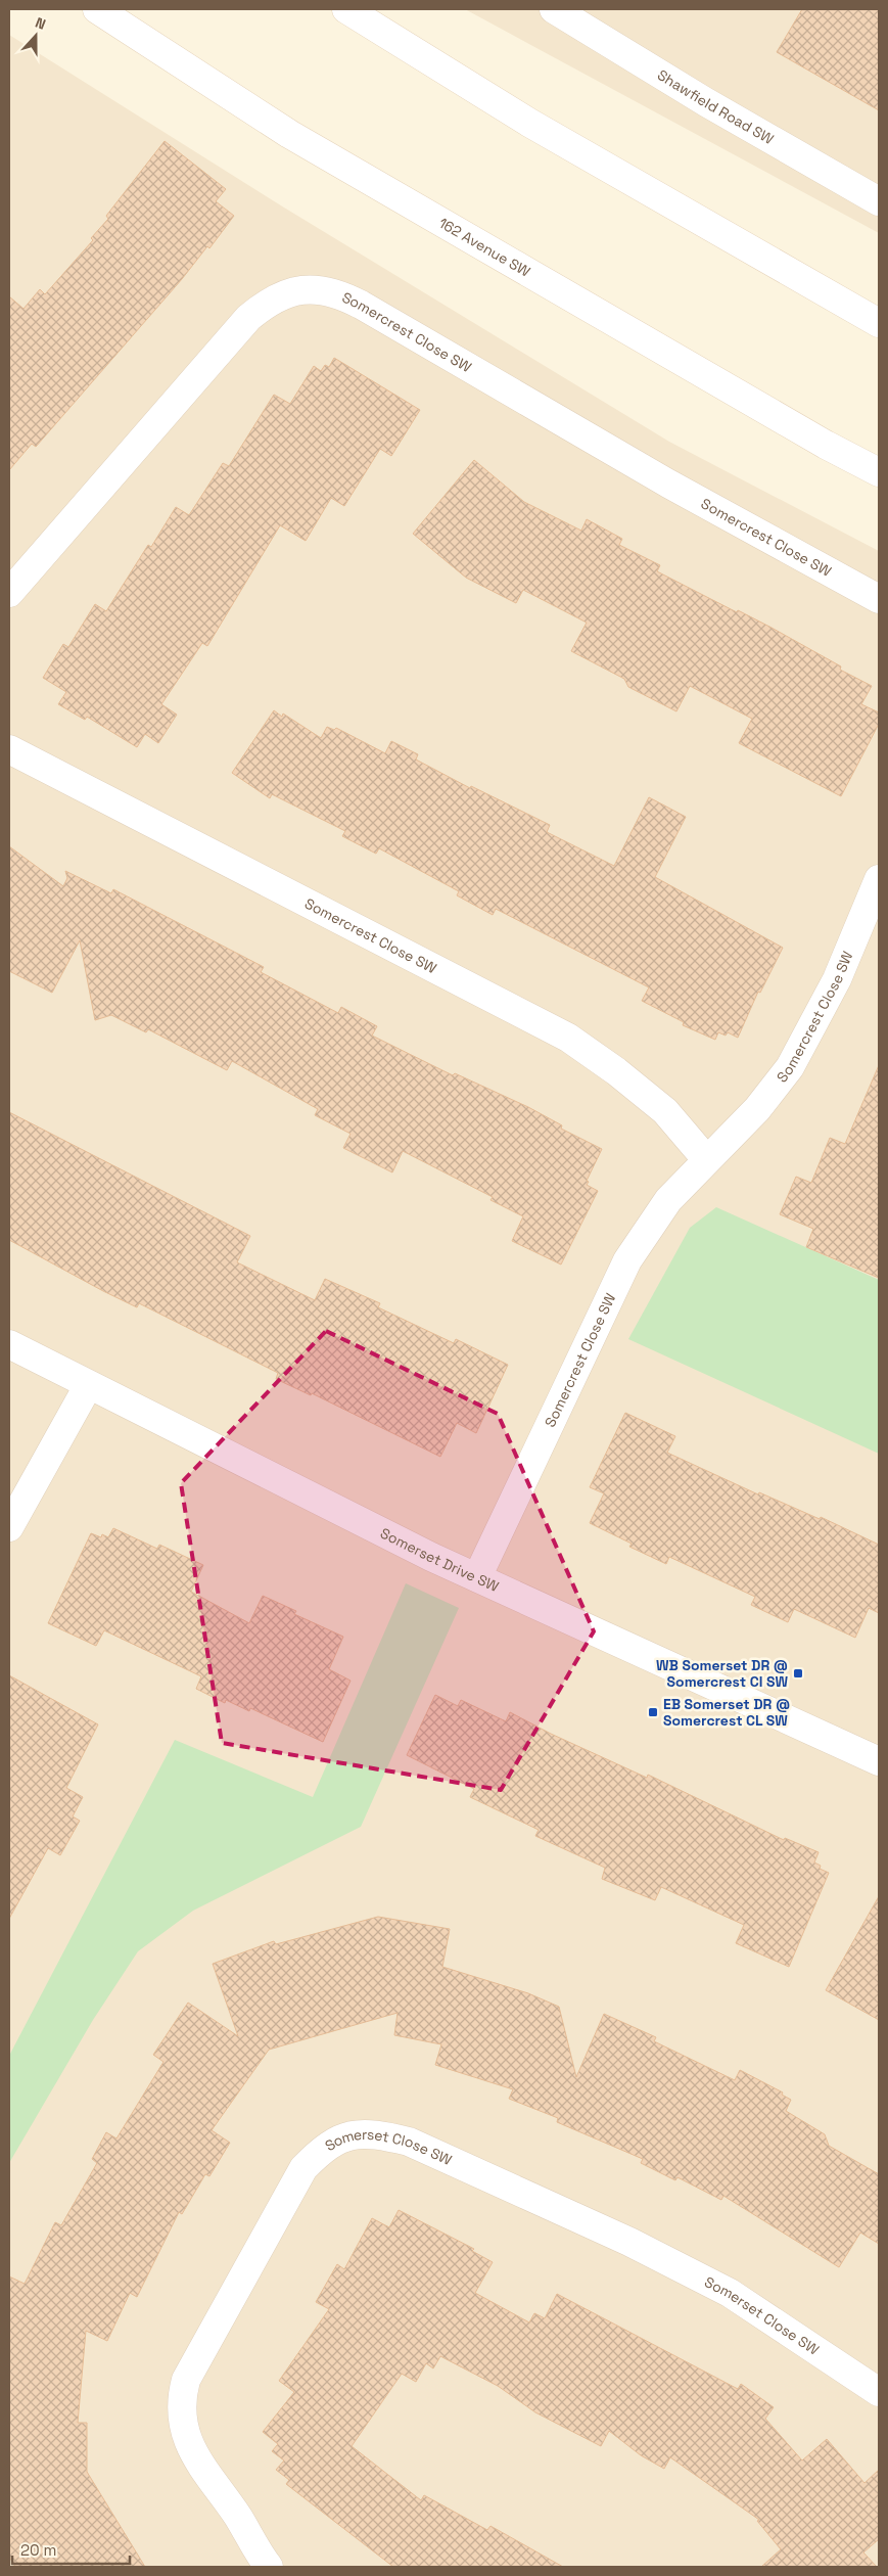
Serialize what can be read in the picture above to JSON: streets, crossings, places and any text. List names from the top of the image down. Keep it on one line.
{"streets":{"street":["Shawfield Road SW","162 Avenue SW","Somercrest Close SW","Somerset Drive SW","Somerset Close SW"]},"crossings":[["Somercrest Close SW","Somerset Drive SW"]],"places":{"transit":["WB Somerset DR @ Somercrest CI SW","EB Somerset DR @ Somercrest CL SW"]},"scale_bar":"20 m","north":"top"}
